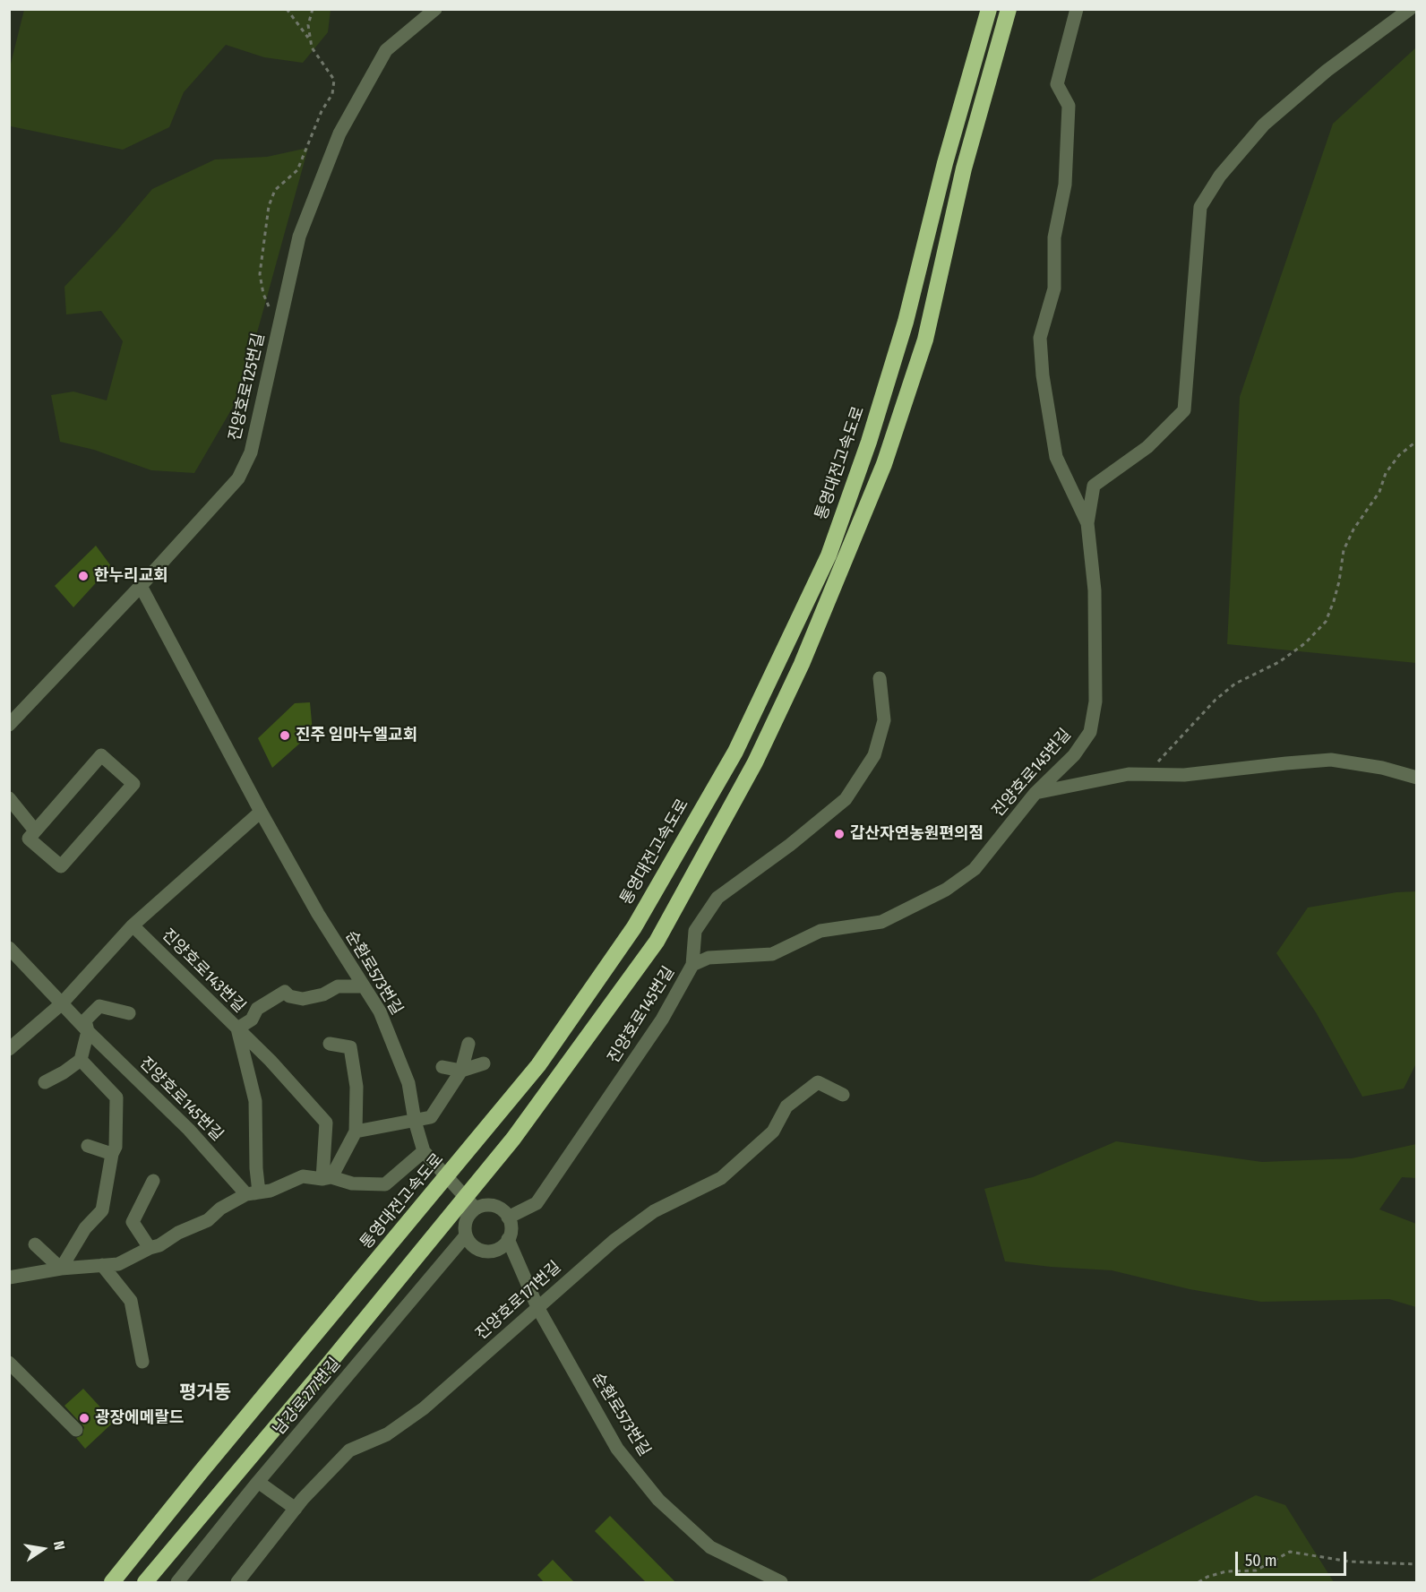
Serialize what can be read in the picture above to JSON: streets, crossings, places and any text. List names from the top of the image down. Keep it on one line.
{"streets":{"highway":["통영대전고속도로"],"street":["진양호로125번길","진양호로145번길","진양호로143번길","순환로573번길","진양호로171번길","남강로277번길"]},"crossings":[["진양호로125번길","순환로573번길"],["진양호로145번길","순환로573번길"],["진양호로145번길","남강로277번길"],["진양호로143번길","순환로573번길"],["순환로573번길","진양호로171번길"],["순환로573번길","남강로277번길"]],"districts":["평거동"],"places":["한누리교회","진주 임마누엘교회","갑산자연농원편의점","광장에메랄드"],"scale_bar":"50 m","north":"right"}
